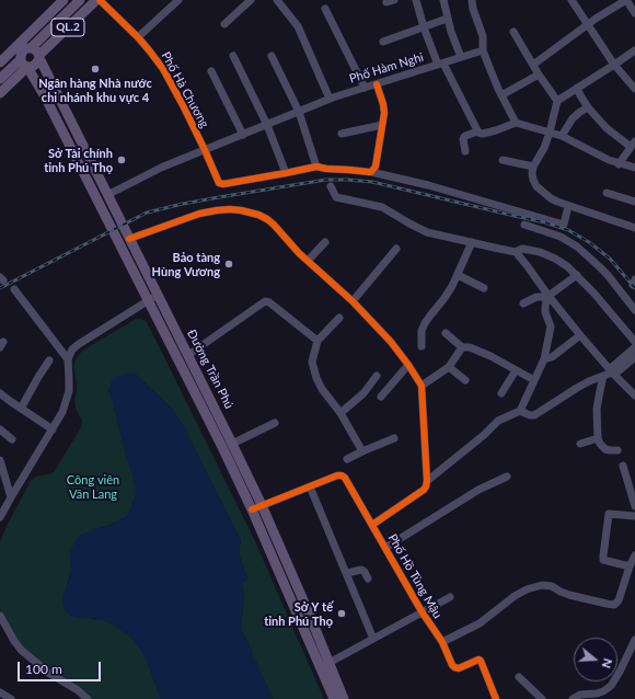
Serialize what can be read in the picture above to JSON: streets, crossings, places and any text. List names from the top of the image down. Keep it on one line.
{"streets":{"main road":["QL.2","Đường Trần Phú"],"street":["Phố Hàm Nghi","Phố Hà Chương","Phố Hồ Tùng Mậu"]},"crossings":[["QL.2","Đường Trần Phú"],["Phố Hàm Nghi","Phố Hà Chương"],["Phố Hàm Nghi","Đường Trần Phú"],["Đường Trần Phú","Phố Hồ Tùng Mậu"]],"parks":["Công viên Văn Lang"],"places":["Ngân hàng Nhà nước chi nhánh khu vực 4","Sở Tài chính tỉnh Phú Thọ","Bảo tàng Hùng Vương","Sở Y tế tỉnh Phú Thọ"],"scale_bar":"100 m","north":"right"}
